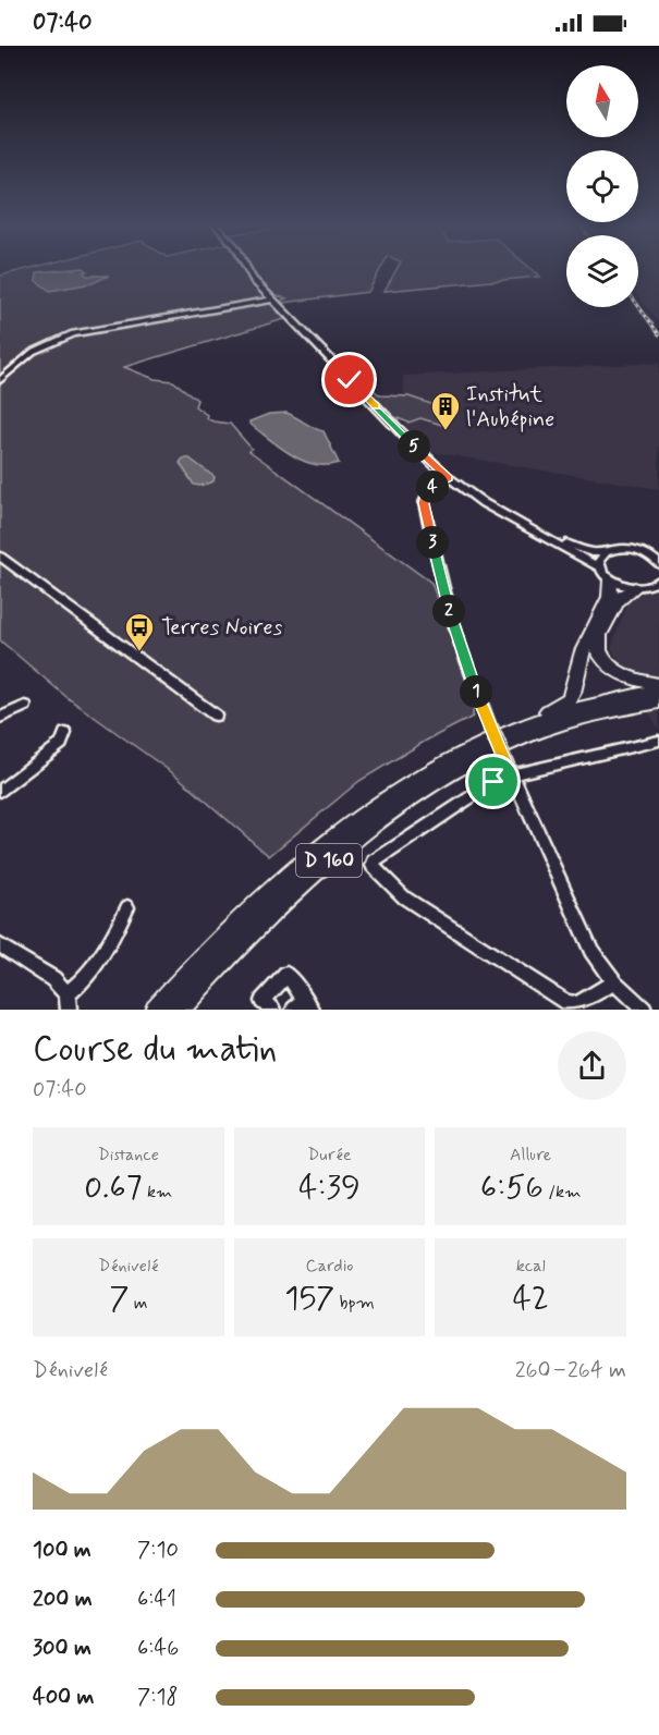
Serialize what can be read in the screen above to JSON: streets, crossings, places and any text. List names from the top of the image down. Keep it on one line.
{"streets":{"highway":["D 160"]},"places":{"building":["Institut l'Aubépine"],"bus stop":["Terres Noires"]},"north":"top","page":{"status":"07:40","pins":["5","4","3","2","1"],"heading":["Course du matin","07:40"],"stats":[["Distance","0.67 km"],["Durée","4:39"],["Allure","6:56 /km"],["Dénivelé","7 m"],["Cardio","157 bpm"],["kcal","42"]],"chart":["Dénivelé","260–264 m"],"list":[{"name":"100 m","note":"7:10"},{"name":"200 m","note":"6:41"},{"name":"300 m","note":"6:46"},{"name":"400 m","note":"7:18"}]}}
